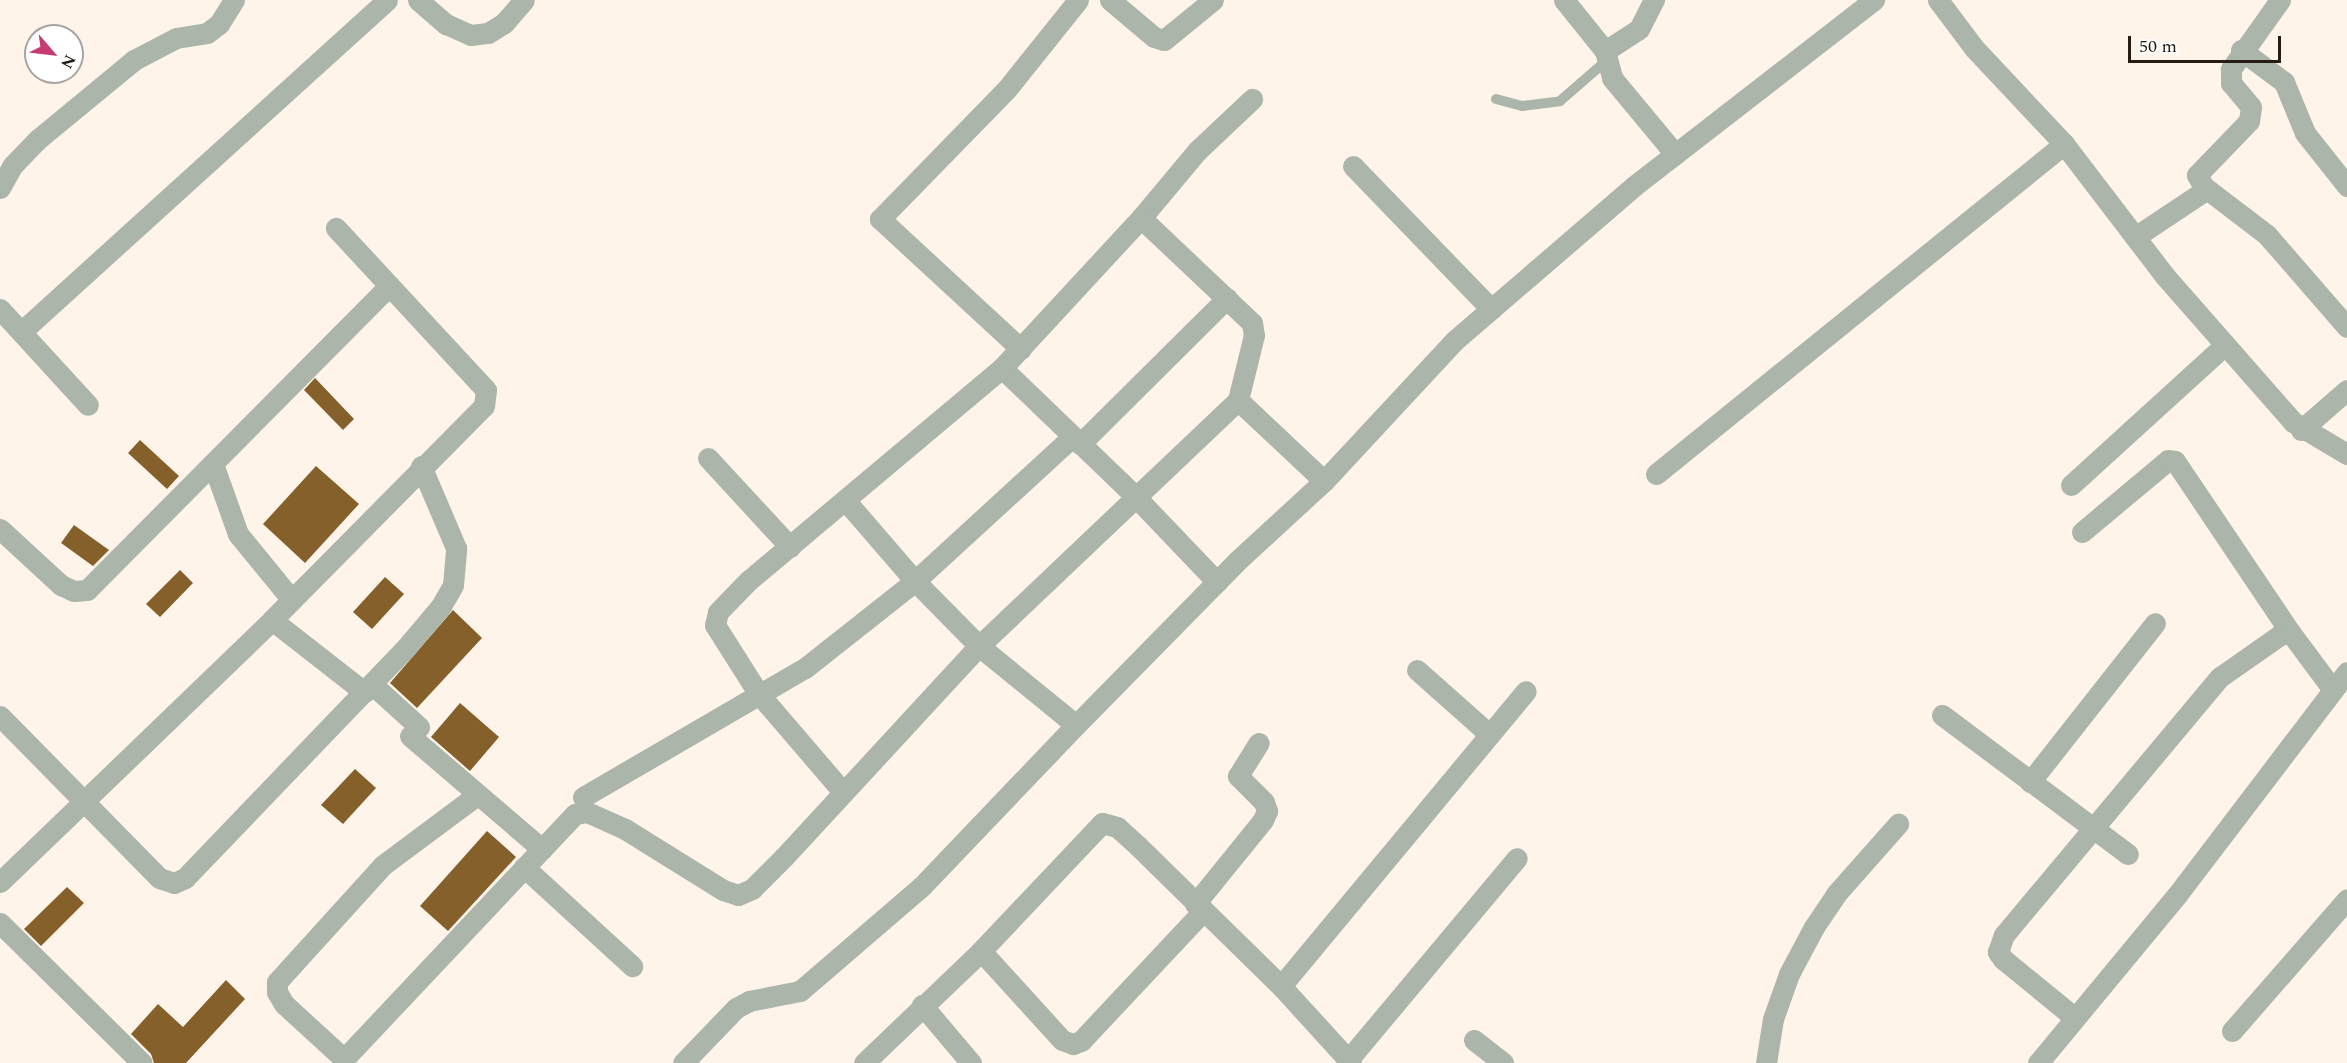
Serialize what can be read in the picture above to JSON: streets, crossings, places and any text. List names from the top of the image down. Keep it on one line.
{"scale_bar":"50 m","north":"bottom right"}
